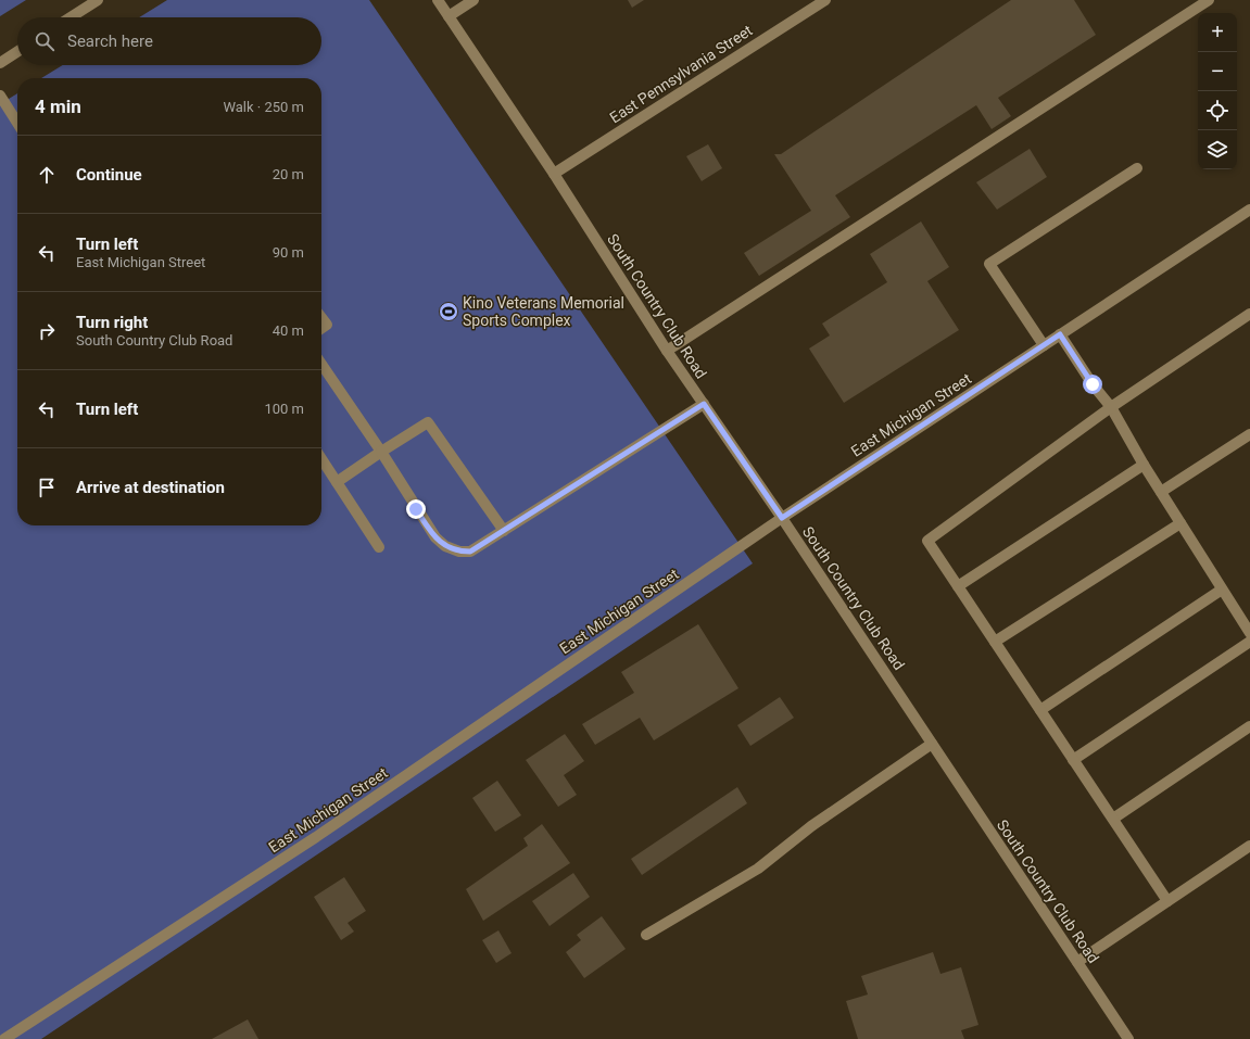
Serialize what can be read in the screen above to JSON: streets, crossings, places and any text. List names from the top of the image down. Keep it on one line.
{"streets":{"street":["East Pennsylvania Street","South Country Club Road","East Michigan Street"]},"crossings":[["East Pennsylvania Street","South Country Club Road"],["South Country Club Road","East Michigan Street"]],"places":{"sports":["Kino Veterans Memorial Sports Complex"]},"page":{"map_buttons":["+","−"],"search":"Search here","heading":["4 min","Walk · 250 m"],"list":[["Continue","20 m"],["Turn left","East Michigan Street","90 m"],["Turn right","South Country Club Road","40 m"],["Turn left","100 m"],"Arrive at destination"]}}
